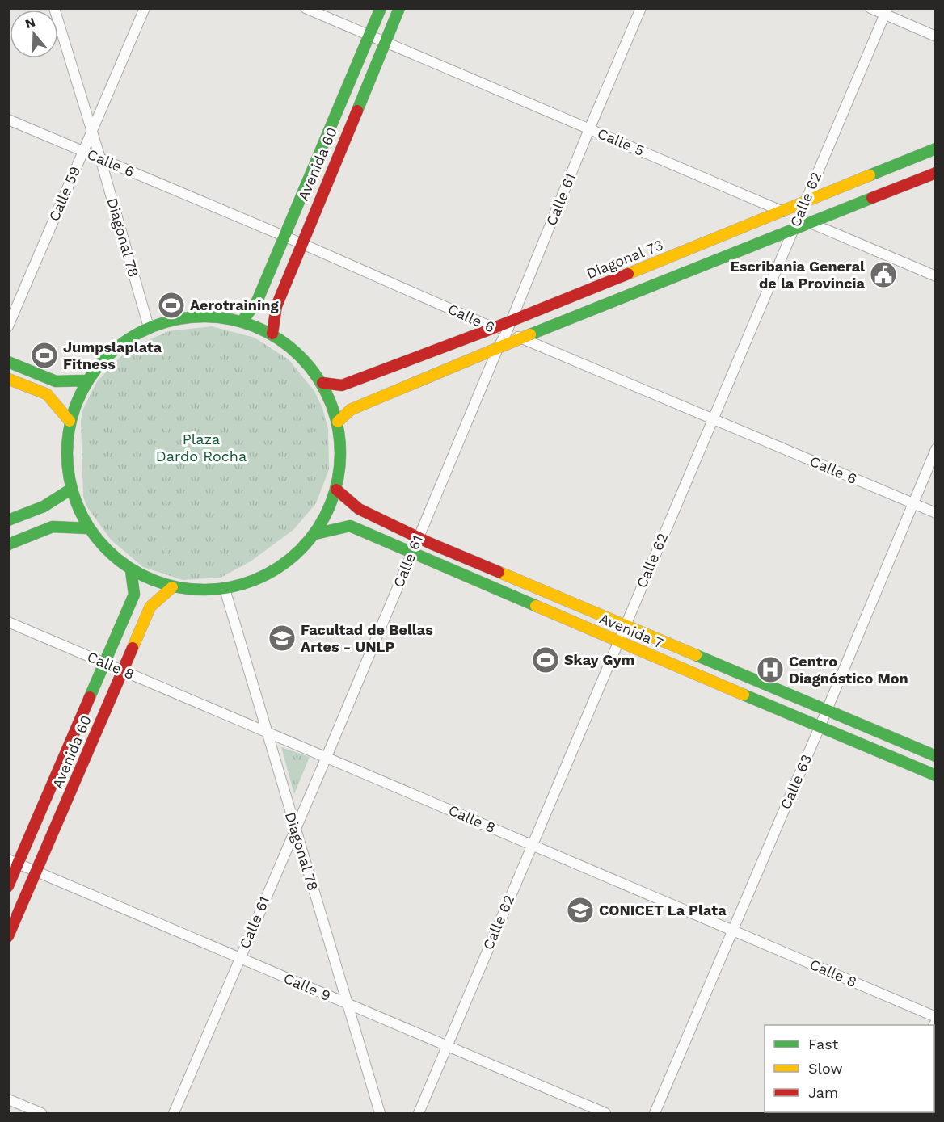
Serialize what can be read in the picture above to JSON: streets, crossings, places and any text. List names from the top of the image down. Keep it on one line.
{"streets":{"main road":["Avenida 60","Diagonal 73","Avenida 7"],"street":["Calle 5","Calle 6","Calle 59","Calle 61","Calle 62","Diagonal 78","Calle 8","Calle 63","Calle 9"]},"crossings":[["Calle 5","Avenida 60"],["Calle 5","Calle 61"],["Calle 5","Calle 62"],["Calle 5","Diagonal 73"],["Calle 6","Avenida 60"],["Calle 6","Calle 59"],["Calle 6","Calle 61"],["Calle 6","Calle 62"],["Calle 6","Diagonal 78"],["Calle 6","Diagonal 73"],["Calle 6","Calle 63"],["Avenida 60","Calle 8"],["Avenida 60","Calle 9"],["Calle 59","Diagonal 78"],["Calle 61","Diagonal 78"],["Calle 61","Diagonal 73"],["Calle 61","Avenida 7"],["Calle 61","Calle 8"],["Calle 61","Calle 9"],["Calle 62","Diagonal 73"],["Calle 62","Avenida 7"],["Calle 62","Calle 8"],["Calle 62","Calle 9"],["Diagonal 78","Calle 8"],["Diagonal 78","Calle 9"],["Avenida 7","Calle 63"],["Calle 8","Calle 63"]],"parks":["Plaza Dardo Rocha"],"places":{"public building":["Escribania General de la Provincia"],"sports":["Aerotraining","Jumpslaplata Fitness","Skay Gym"],"school or university":["Facultad de Bellas Artes - UNLP","CONICET La Plata"],"hospital":["Centro Diagnóstico Mon"]},"legend":["Fast","Slow","Jam"],"north":"top"}
